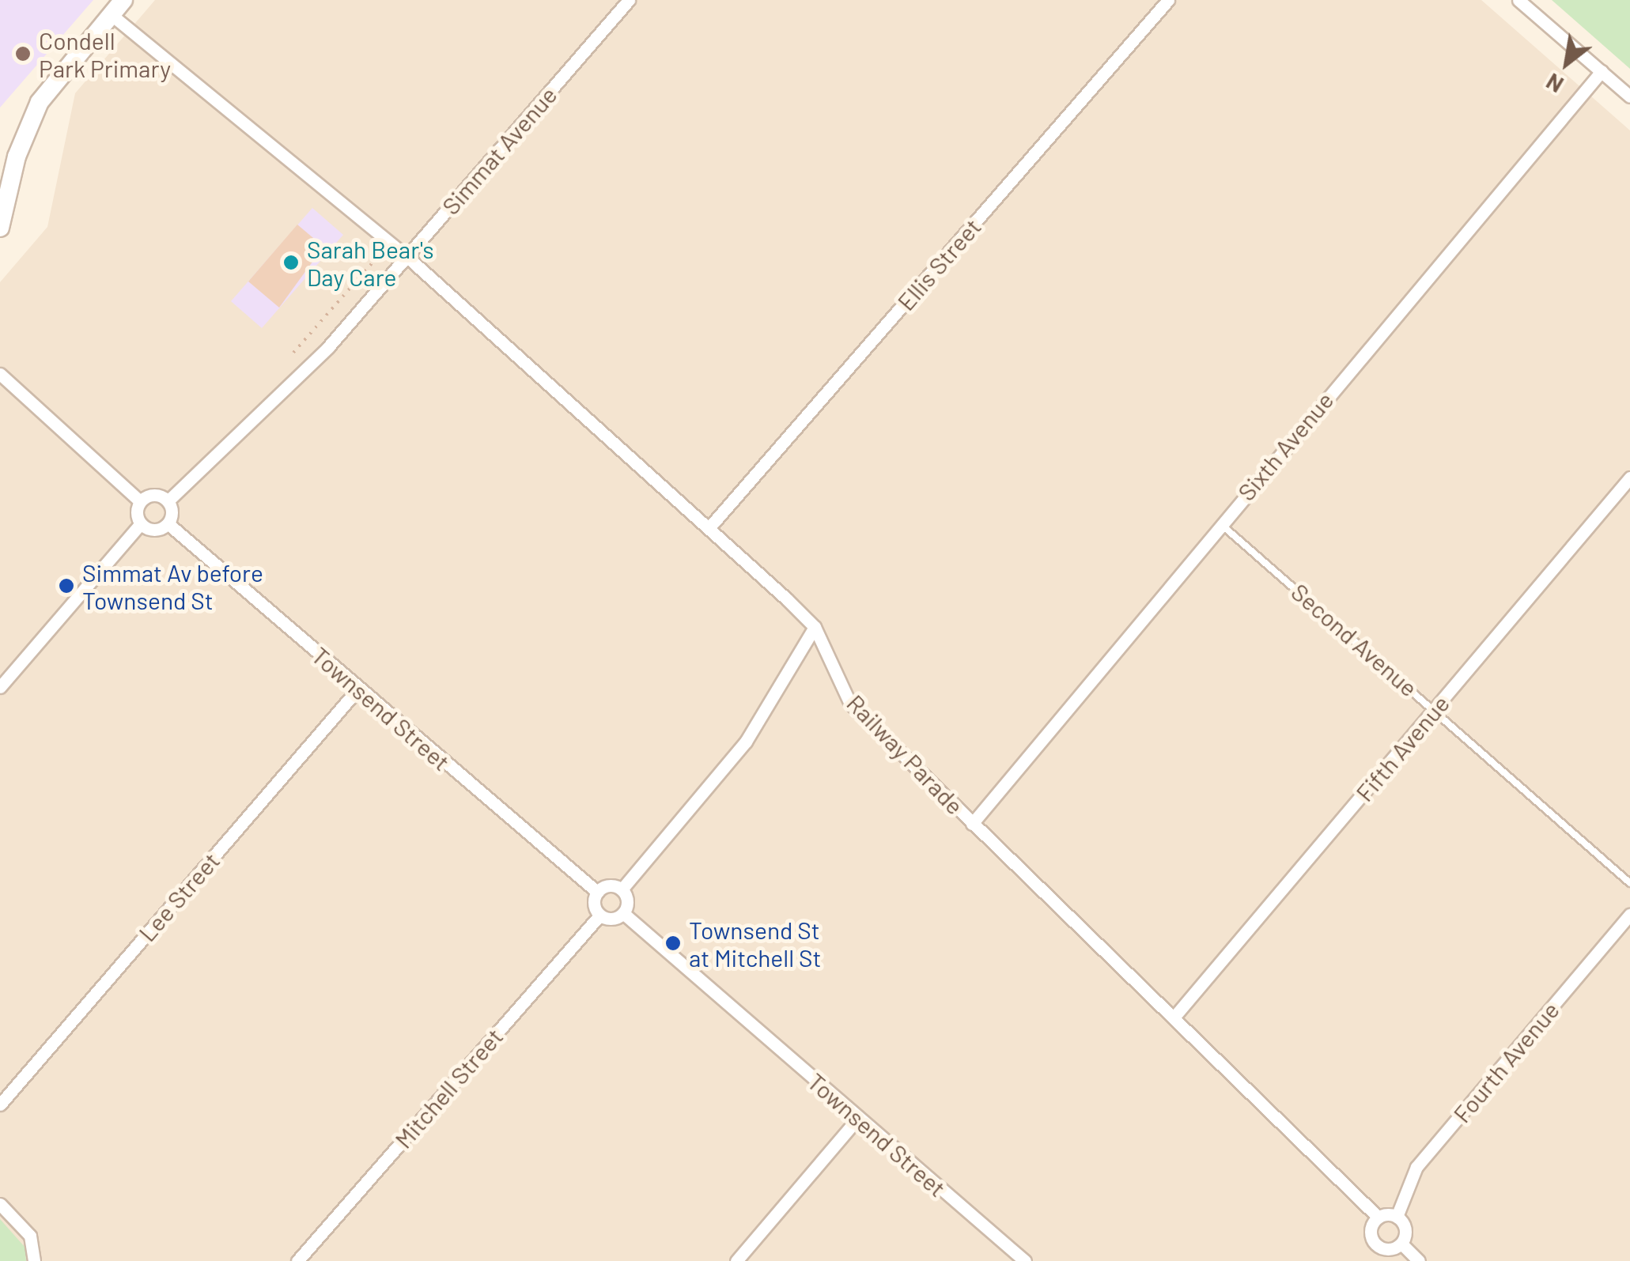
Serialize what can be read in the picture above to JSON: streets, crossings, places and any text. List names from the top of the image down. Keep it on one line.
{"streets":{"street":["Simmat Avenue","Ellis Street","Sixth Avenue","Townsend Street","Fifth Avenue","Railway Parade","Lee Street","Fourth Avenue","Mitchell Street"],"lane":["Second Avenue"]},"crossings":[["Simmat Avenue","Townsend Street"],["Simmat Avenue","Railway Parade"],["Ellis Street","Railway Parade"],["Sixth Avenue","Second Avenue"],["Sixth Avenue","Railway Parade"],["Second Avenue","Fifth Avenue"],["Townsend Street","Lee Street"],["Townsend Street","Mitchell Street"],["Fifth Avenue","Railway Parade"],["Railway Parade","Fourth Avenue"]],"places":["Condell Park Primary","Sarah Bear's Day Care","Simmat Av before Townsend St","Townsend St at Mitchell St"],"north":"bottom left"}
